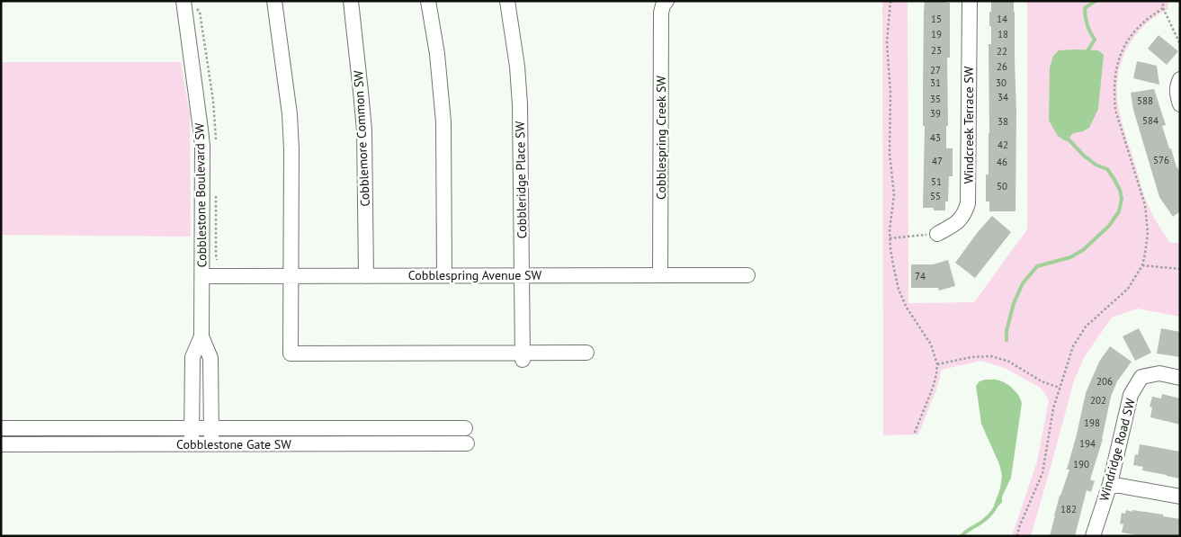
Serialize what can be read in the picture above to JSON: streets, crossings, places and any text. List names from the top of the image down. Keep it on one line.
{"streets":{"street":["Windcreek Terrace SW","Cobblespring Creek SW","Cobblemore Common SW","Cobbleridge Place SW","Cobblestone Boulevard SW","Cobblespring Avenue SW","Cobblestone Gate SW","Windridge Road SW"]},"crossings":[["Cobblespring Creek SW","Cobblespring Avenue SW"],["Cobblemore Common SW","Cobblespring Avenue SW"],["Cobbleridge Place SW","Cobblespring Avenue SW"],["Cobblestone Boulevard SW","Cobblespring Avenue SW"],["Cobblestone Boulevard SW","Cobblestone Gate SW"]],"house_numbers":["15","14","19","18","23","22","26","27","31","30","34","35","588","39","584","38","43","42","576","47","46","51","50","55","74","206","202","198","194","190","182"]}
